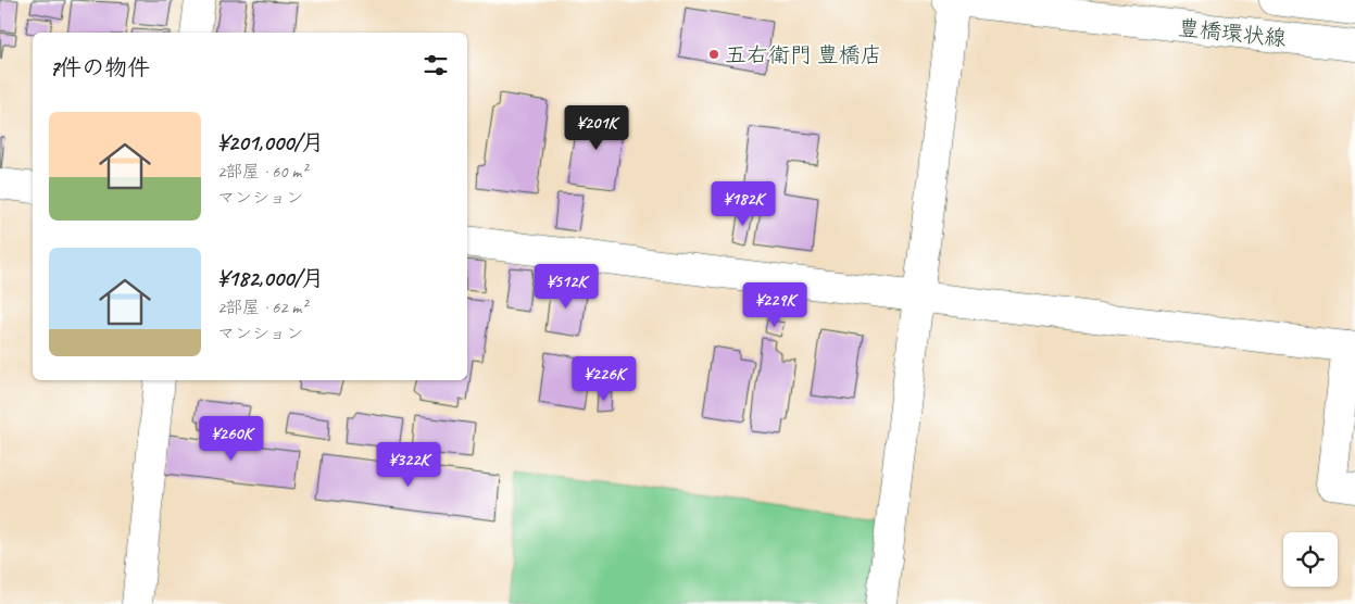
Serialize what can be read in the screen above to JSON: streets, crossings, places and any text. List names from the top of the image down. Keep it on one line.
{"streets":{"street":["豊橋環状線"]},"places":["五右衛門 豊橋店"],"page":{"heading":"7件の物件","list":[{"name":"¥201,000/月","note":"2部屋 · 60 m² · マンション"},{"name":"¥182,000/月","note":"2部屋 · 62 m² · マンション"}],"price":["¥201K","¥182K","¥512K","¥229K","¥226K","¥260K","¥322K"]}}
